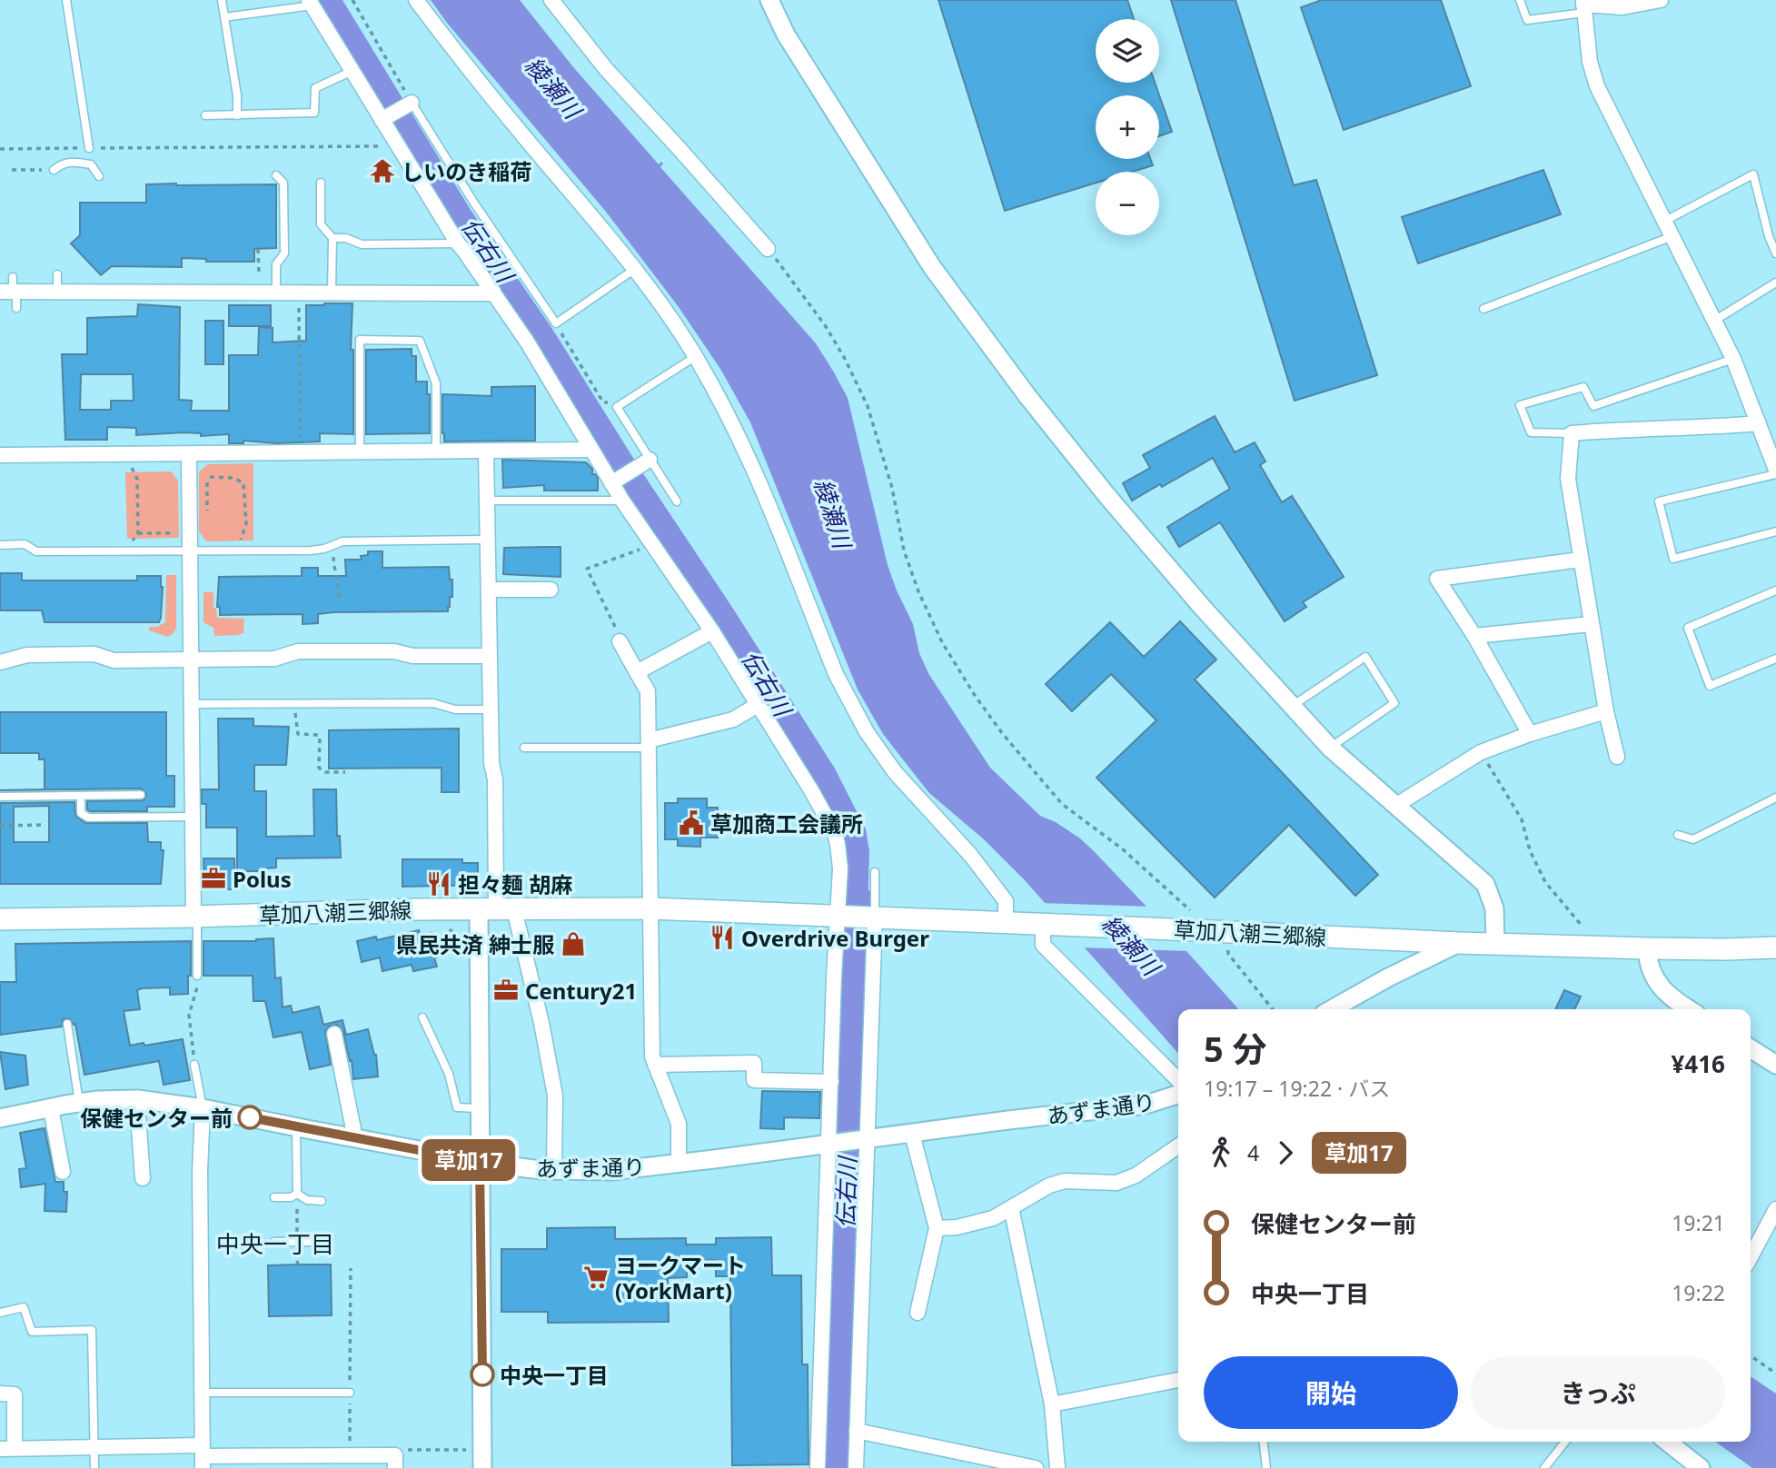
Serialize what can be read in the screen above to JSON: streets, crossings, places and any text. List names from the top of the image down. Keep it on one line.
{"streets":{"main road":["草加八潮三郷線"],"street":["あずま通り"]},"districts":["中央一丁目"],"water":["綾瀬川","伝右川"],"places":{"temple":["しいのき稲荷"],"public building":["草加商工会議所"],"office":["Polus","Century21"],"restaurant":["担々麺 胡麻","Overdrive Burger"],"shop":["県民共済 紳士服"],"other":["保健センター前","中央一丁目"],"supermarket":["ヨークマート (YorkMart)"]},"lines":["bus line 草加17"],"page":{"on_map":"草加17","map_buttons":["+","−"],"heading":["5 分","19:17 – 19:22 · バス","¥416"],"legs":["4","草加17"],"list":[{"name":"保健センター前","value":"19:21"},{"name":"中央一丁目","value":"19:22"}],"buttons":["開始","きっぷ"]}}
